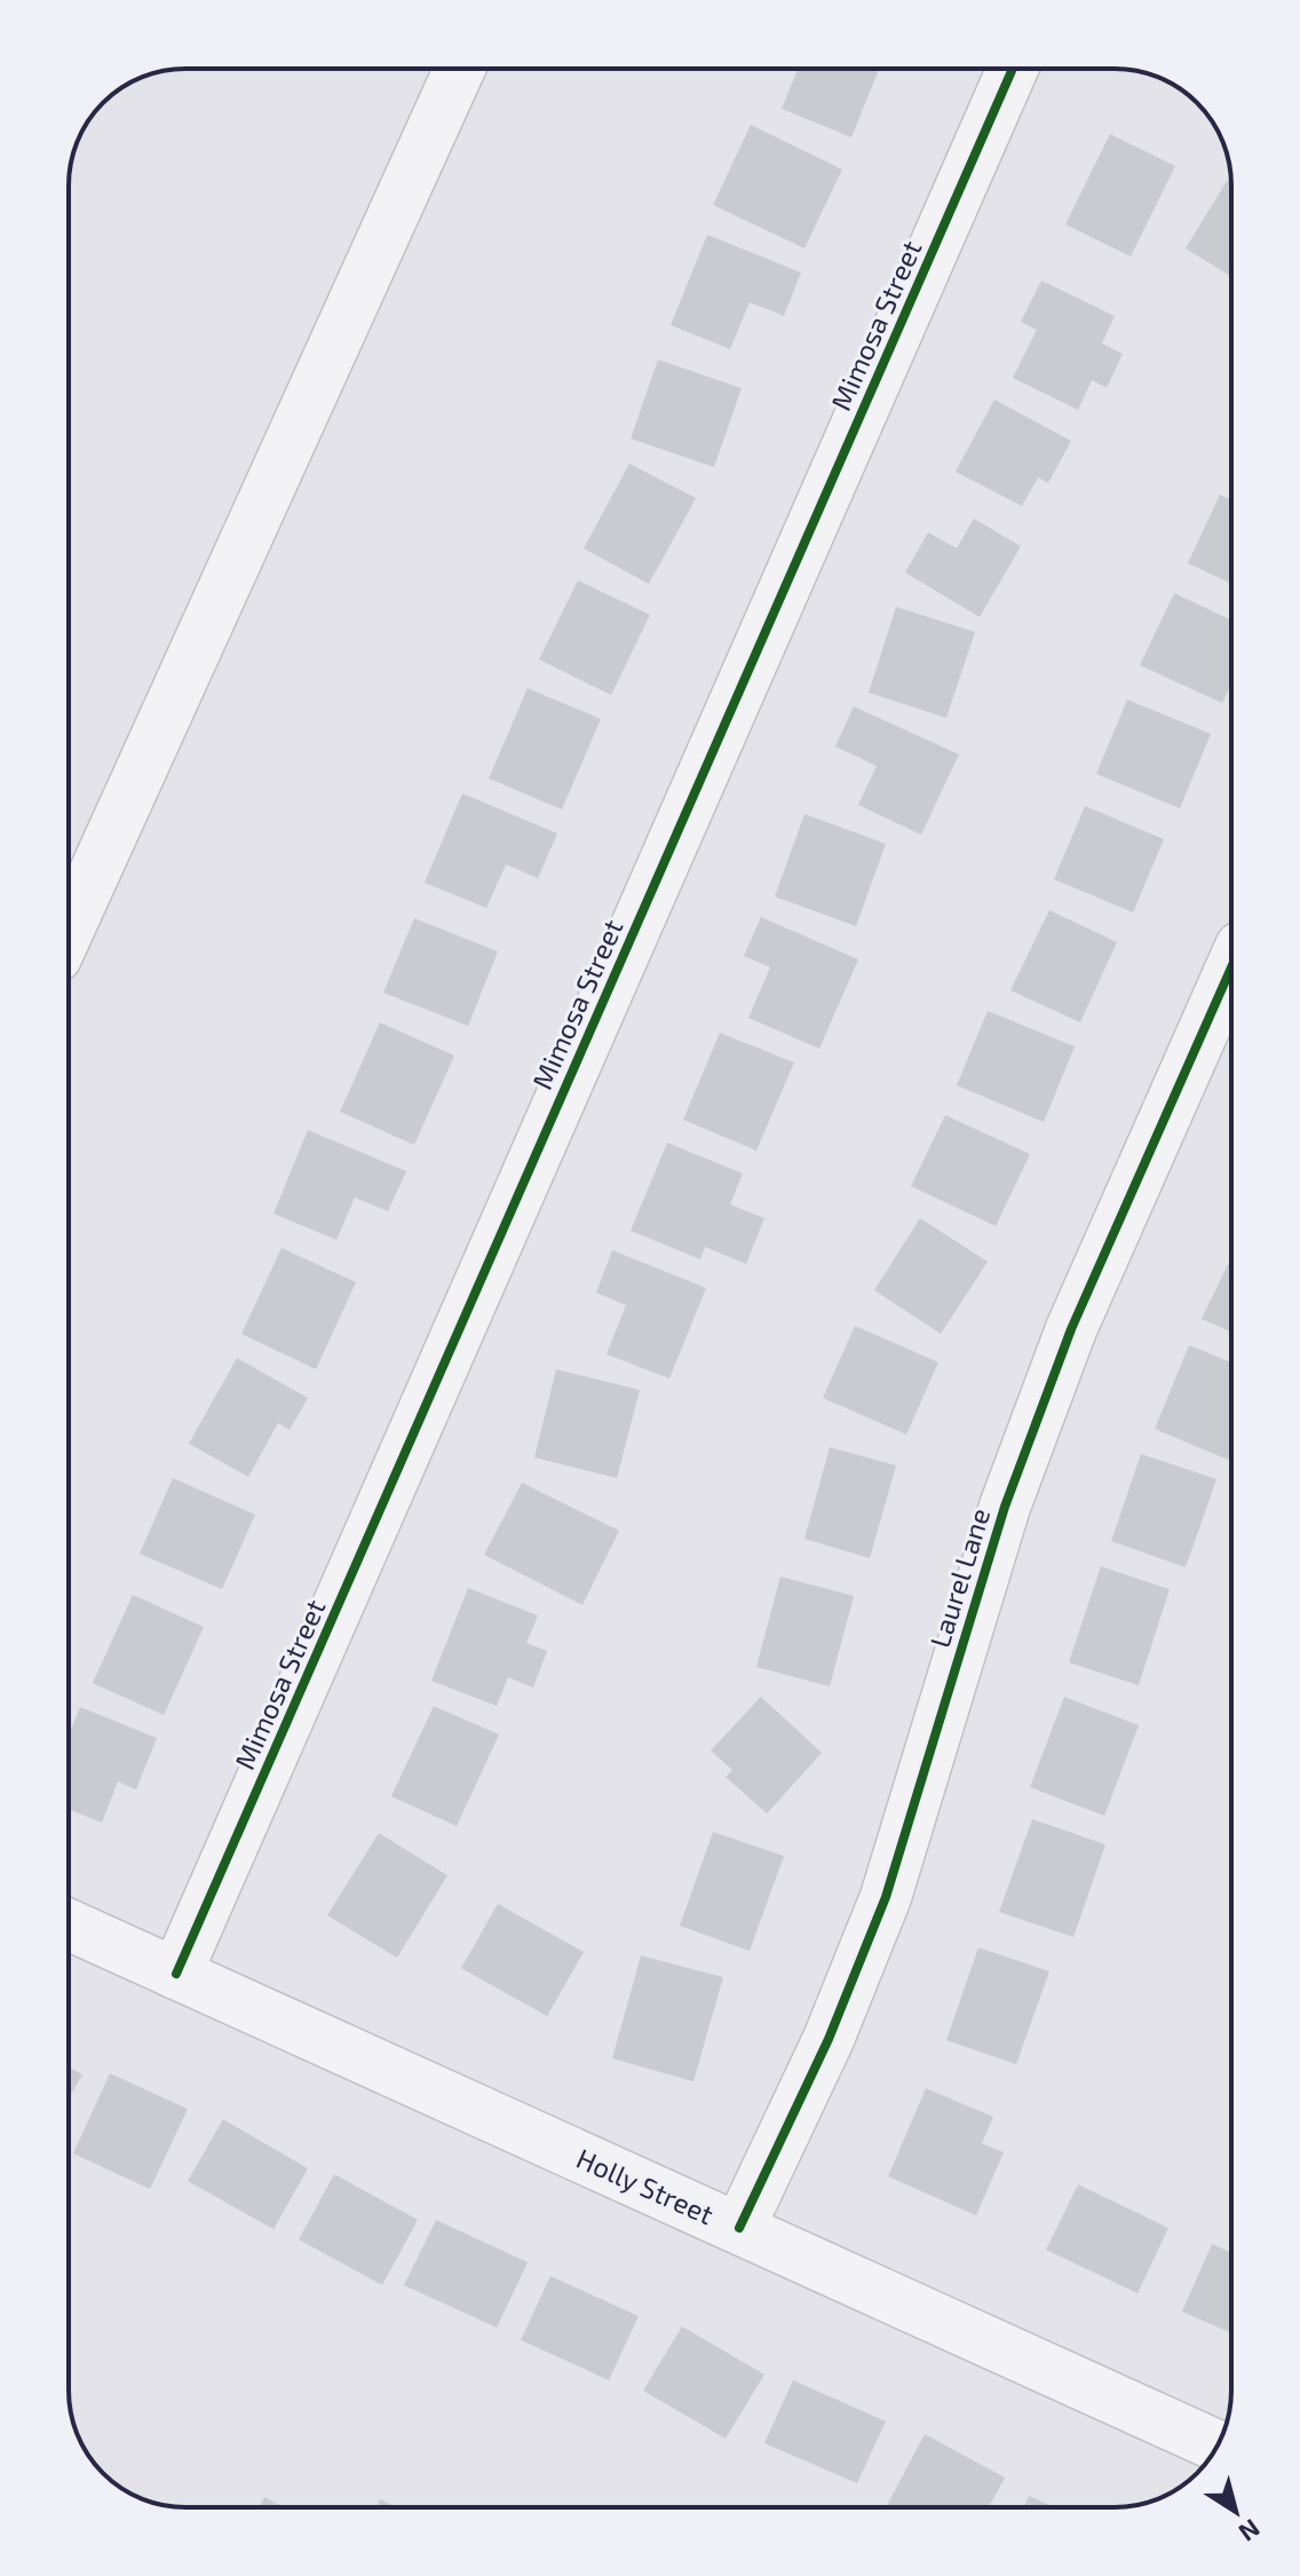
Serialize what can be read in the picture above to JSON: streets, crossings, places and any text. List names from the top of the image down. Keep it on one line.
{"streets":{"street":["Mimosa Street","Laurel Lane","Holly Street"]},"crossings":[["Mimosa Street","Holly Street"],["Laurel Lane","Holly Street"]],"north":"bottom right"}
